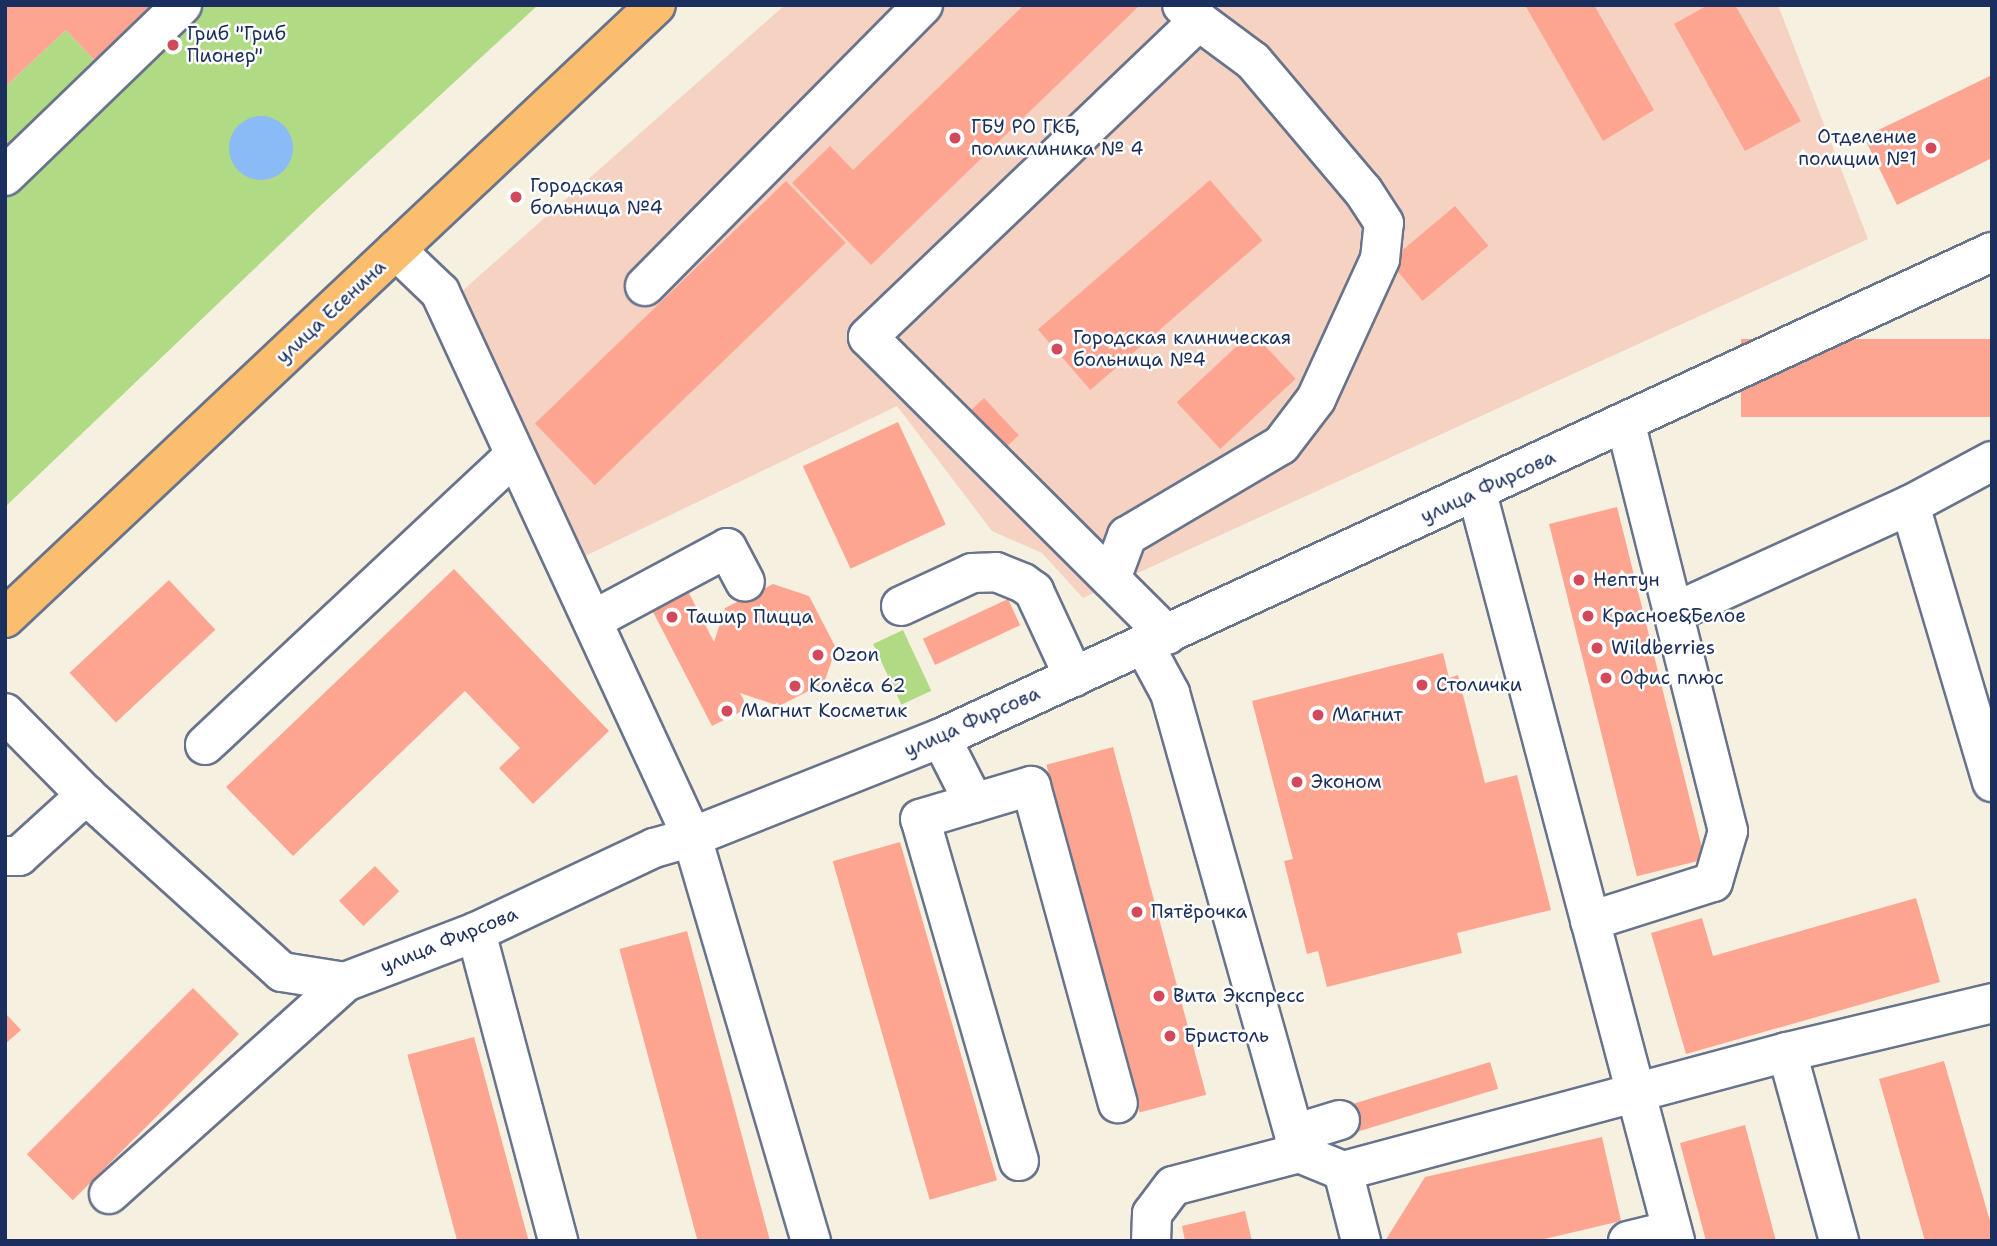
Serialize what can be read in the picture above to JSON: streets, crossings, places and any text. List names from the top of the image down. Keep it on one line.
{"streets":{"main road":["улица Есенина"],"street":["улица Фирсова"]},"places":["Гриб \"Гриб Пионер\"","ГБУ РО ГКБ, поликлиника № 4","Отделение полиции №1","Городская больница №4","Городская клиническая больница №4","Нептун","Красное&Белое","Ташир Пицца","Wildberries","Ozon","Офис плюс","Столички","Колёса 62","Магнит Косметик","Магнит","Эконом","Пятёрочка","Вита Экспресс","Бристоль"]}
